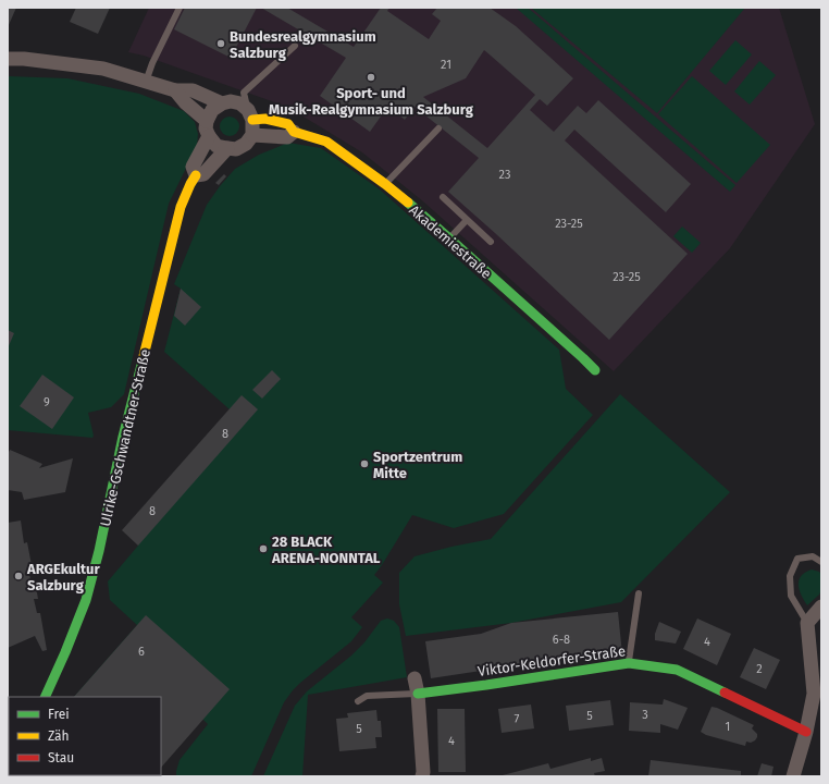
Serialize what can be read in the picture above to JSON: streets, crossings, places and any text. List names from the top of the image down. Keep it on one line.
{"streets":{"street":["Akademiestraße","Ulrike-Gschwandtner-Straße","Viktor-Keldorfer-Straße"]},"crossings":[["Akademiestraße","Ulrike-Gschwandtner-Straße"]],"places":["Bundesrealgymnasium Salzburg","Sport- und Musik-Realgymnasium Salzburg","Sportzentrum Mitte","28 BLACK ARENA-NONNTAL","ARGEkultur Salzburg"],"house_numbers":["21","23","23-25","23-25","9","8","8","6-8","4","6","2","3","5","7","1","5","4"],"legend":["Frei","Zäh","Stau"]}
